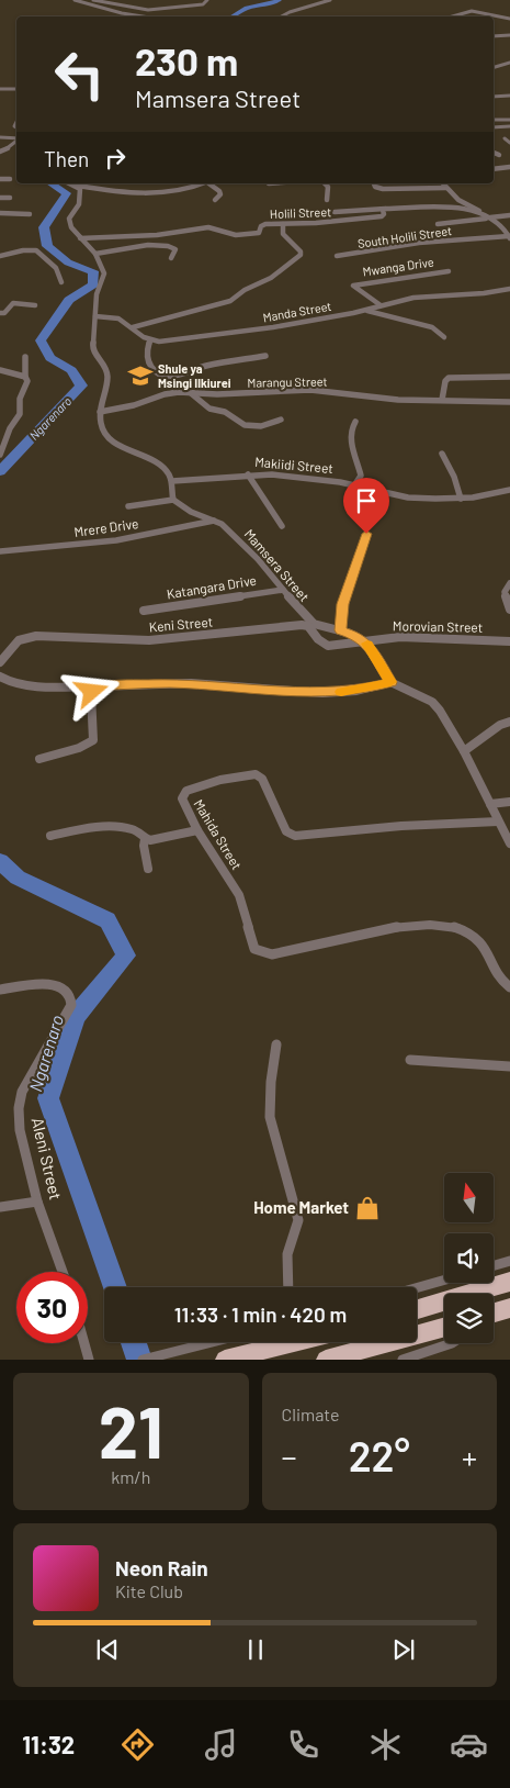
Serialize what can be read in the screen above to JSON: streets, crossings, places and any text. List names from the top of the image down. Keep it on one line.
{"streets":{"street":["Holili Street","South Holili Street","Mwanga Drive","Manda Street","Marangu Street","Makiidi Street","Mrere Drive","Mamsera Street","Katangara Drive","Keni Street","Morovian Street","Mahida Street","Aleni Street"]},"crossings":[["Mwanga Drive","Manda Street"],["Mrere Drive","Mamsera Street"],["Mamsera Street","Katangara Drive"],["Mamsera Street","Keni Street"],["Mamsera Street","Morovian Street"],["Keni Street","Morovian Street"]],"water":["Ngarenaro"],"places":{"school or university":["Shule ya Msingi Ilkiurei"],"shop":["Home Market"]},"north":"top","page":{"turn":["230 m","Mamsera Street"],"then":"Then","limit":"30","trip":"11:33 · 1 min · 420 m","tile":[["21","km/h"],"Climate"],"heat":["−","22°","+"],"song":["Neon Rain","Kite Club"],"tabs":"11:32"}}
